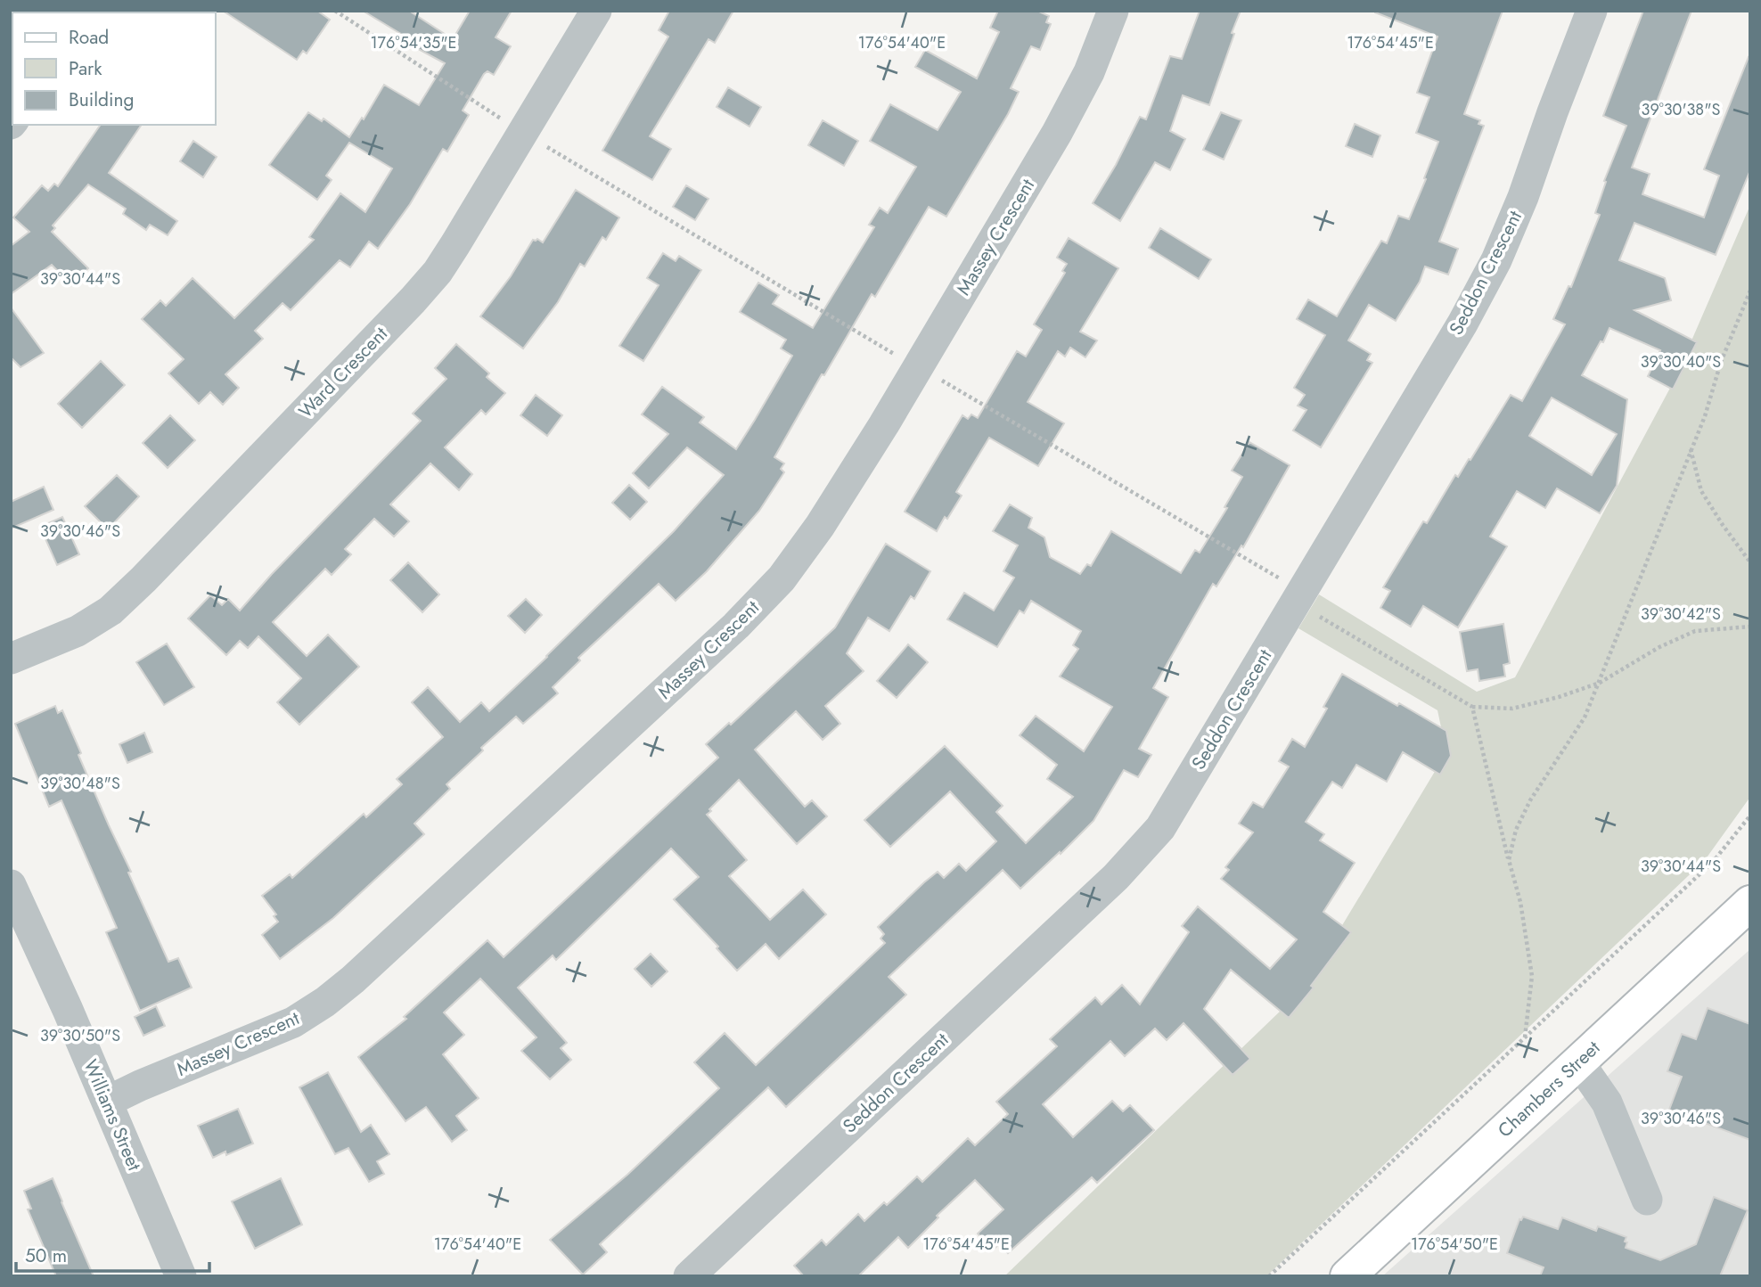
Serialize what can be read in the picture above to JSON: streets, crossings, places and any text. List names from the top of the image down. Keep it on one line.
{"streets":{"main road":["Chambers Street"],"street":["Massey Crescent","Seddon Crescent","Ward Crescent","Williams Street"]},"crossings":[["Massey Crescent","Williams Street"]],"legend":["Road","Park","Building"],"scale_bar":"50 m","coordinates":["176°54'35\"E","176°54'40\"E","176°54'45\"E","39°30'38\"S","39°30'44\"S","39°30'40\"S","39°30'46\"S","39°30'42\"S","39°30'48\"S","39°30'50\"S","176°54'50\"E"]}
